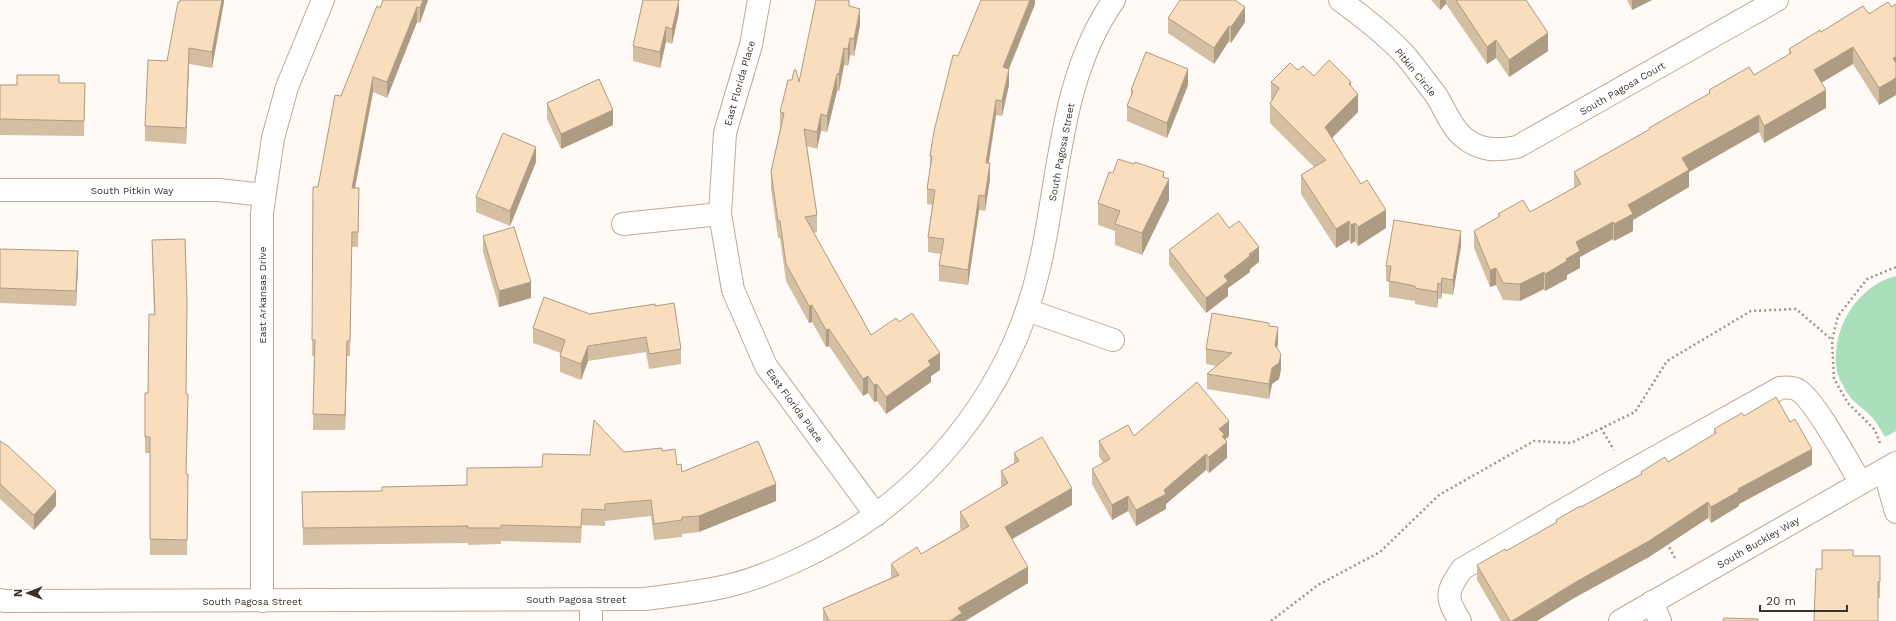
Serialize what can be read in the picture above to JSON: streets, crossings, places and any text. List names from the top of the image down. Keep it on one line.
{"streets":{"street":["Pitkin Circle","East Florida Place","South Pagosa Court","South Pagosa Street","South Pitkin Way","East Arkansas Drive","South Buckley Way"]},"crossings":[["Pitkin Circle","South Pagosa Court"],["East Florida Place","South Pagosa Street"],["South Pagosa Street","East Arkansas Drive"],["South Pitkin Way","East Arkansas Drive"]],"scale_bar":"20 m","north":"left"}
